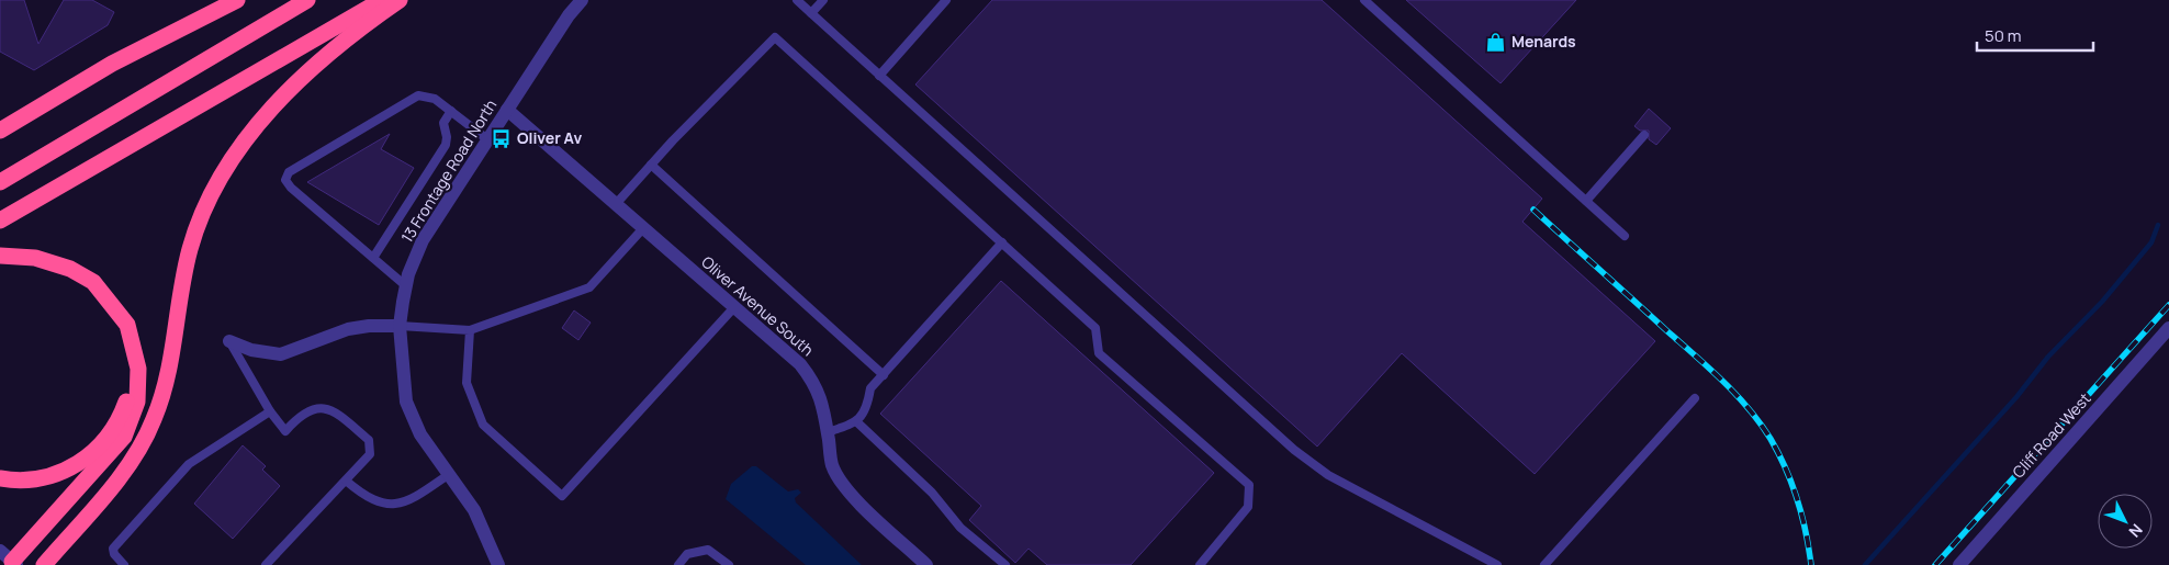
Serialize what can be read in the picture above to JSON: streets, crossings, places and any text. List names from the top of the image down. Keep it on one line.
{"streets":{"street":["13 Frontage Road North","Oliver Avenue South","Cliff Road West"]},"crossings":[["13 Frontage Road North","Oliver Avenue South"]],"places":{"shop":["Menards"],"bus stop":["Oliver Av"]},"scale_bar":"50 m","north":"bottom right"}
